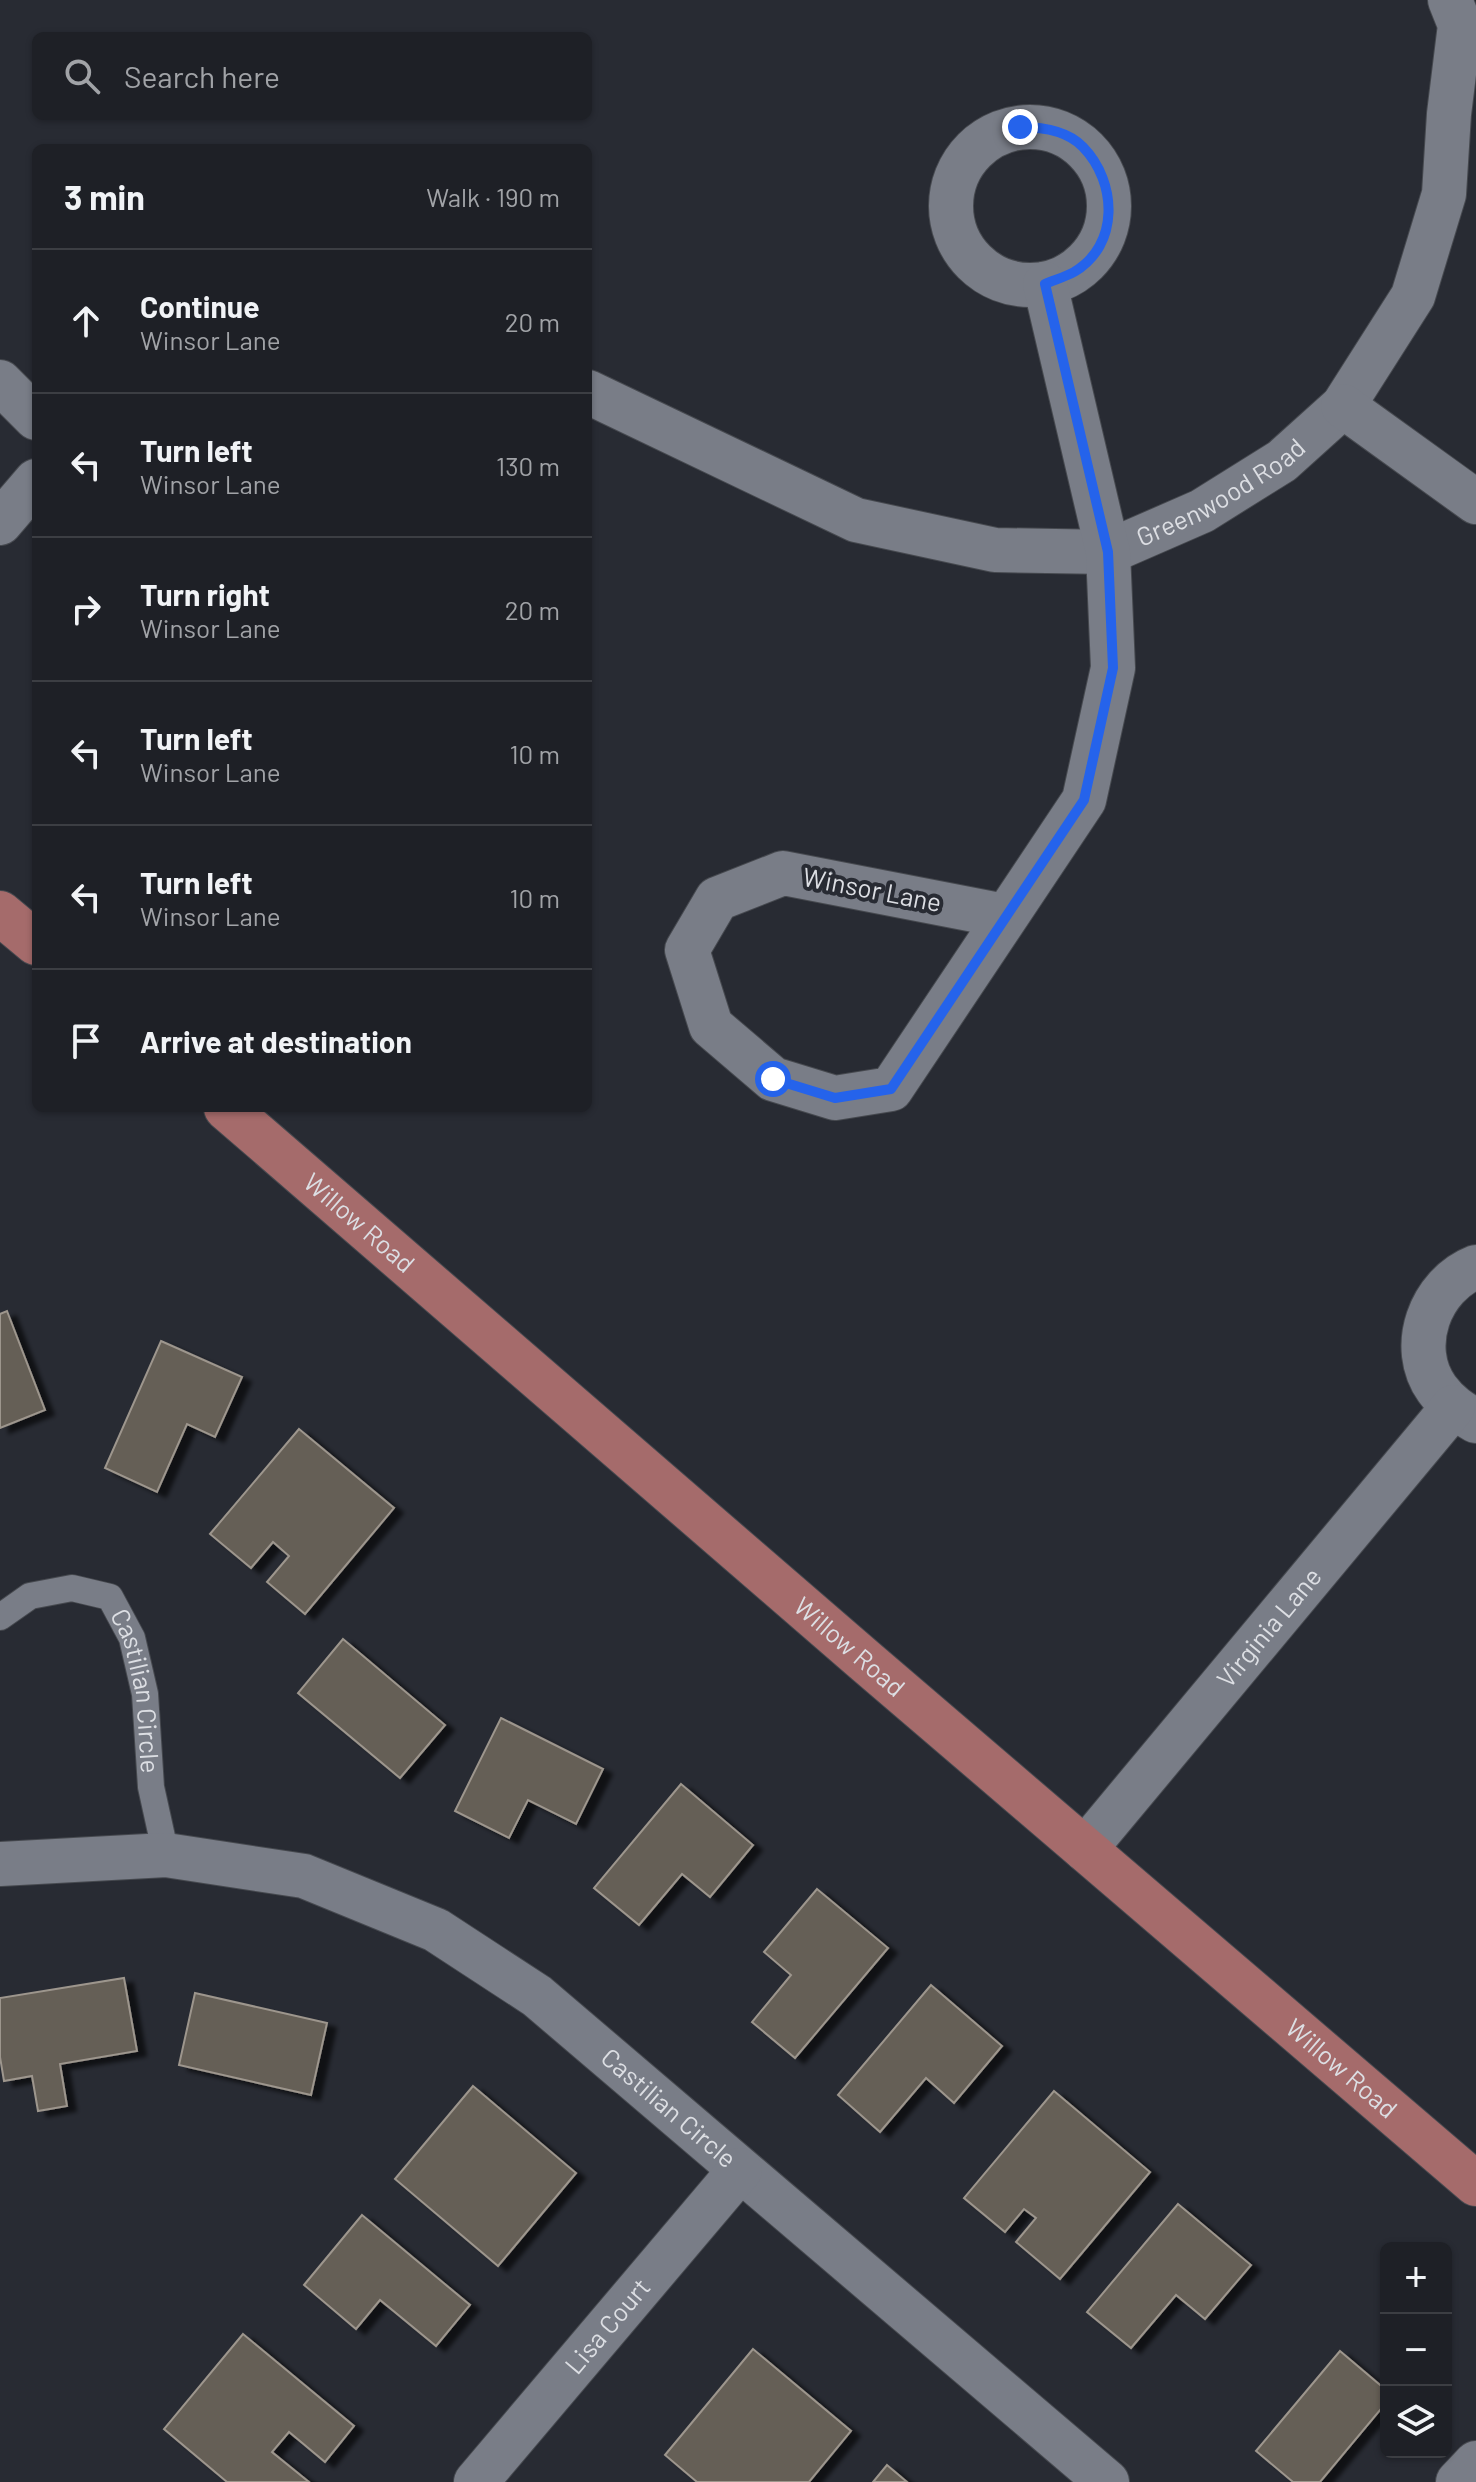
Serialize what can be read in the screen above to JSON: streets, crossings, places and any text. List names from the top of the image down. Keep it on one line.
{"streets":{"main road":["Willow Road"],"street":["Greenwood Road","Winsor Lane","Virginia Lane","Castilian Circle","Lisa Court"]},"crossings":[["Greenwood Road","Winsor Lane"],["Willow Road","Virginia Lane"],["Castilian Circle","Lisa Court"]],"page":{"search":"Search here","heading":["3 min","Walk · 190 m"],"list":[["Continue","Winsor Lane","20 m"],["Turn left","Winsor Lane","130 m"],["Turn right","Winsor Lane","20 m"],["Turn left","Winsor Lane","10 m"],["Turn left","Winsor Lane","10 m"],"Arrive at destination"],"map_buttons":["+","−"]}}
